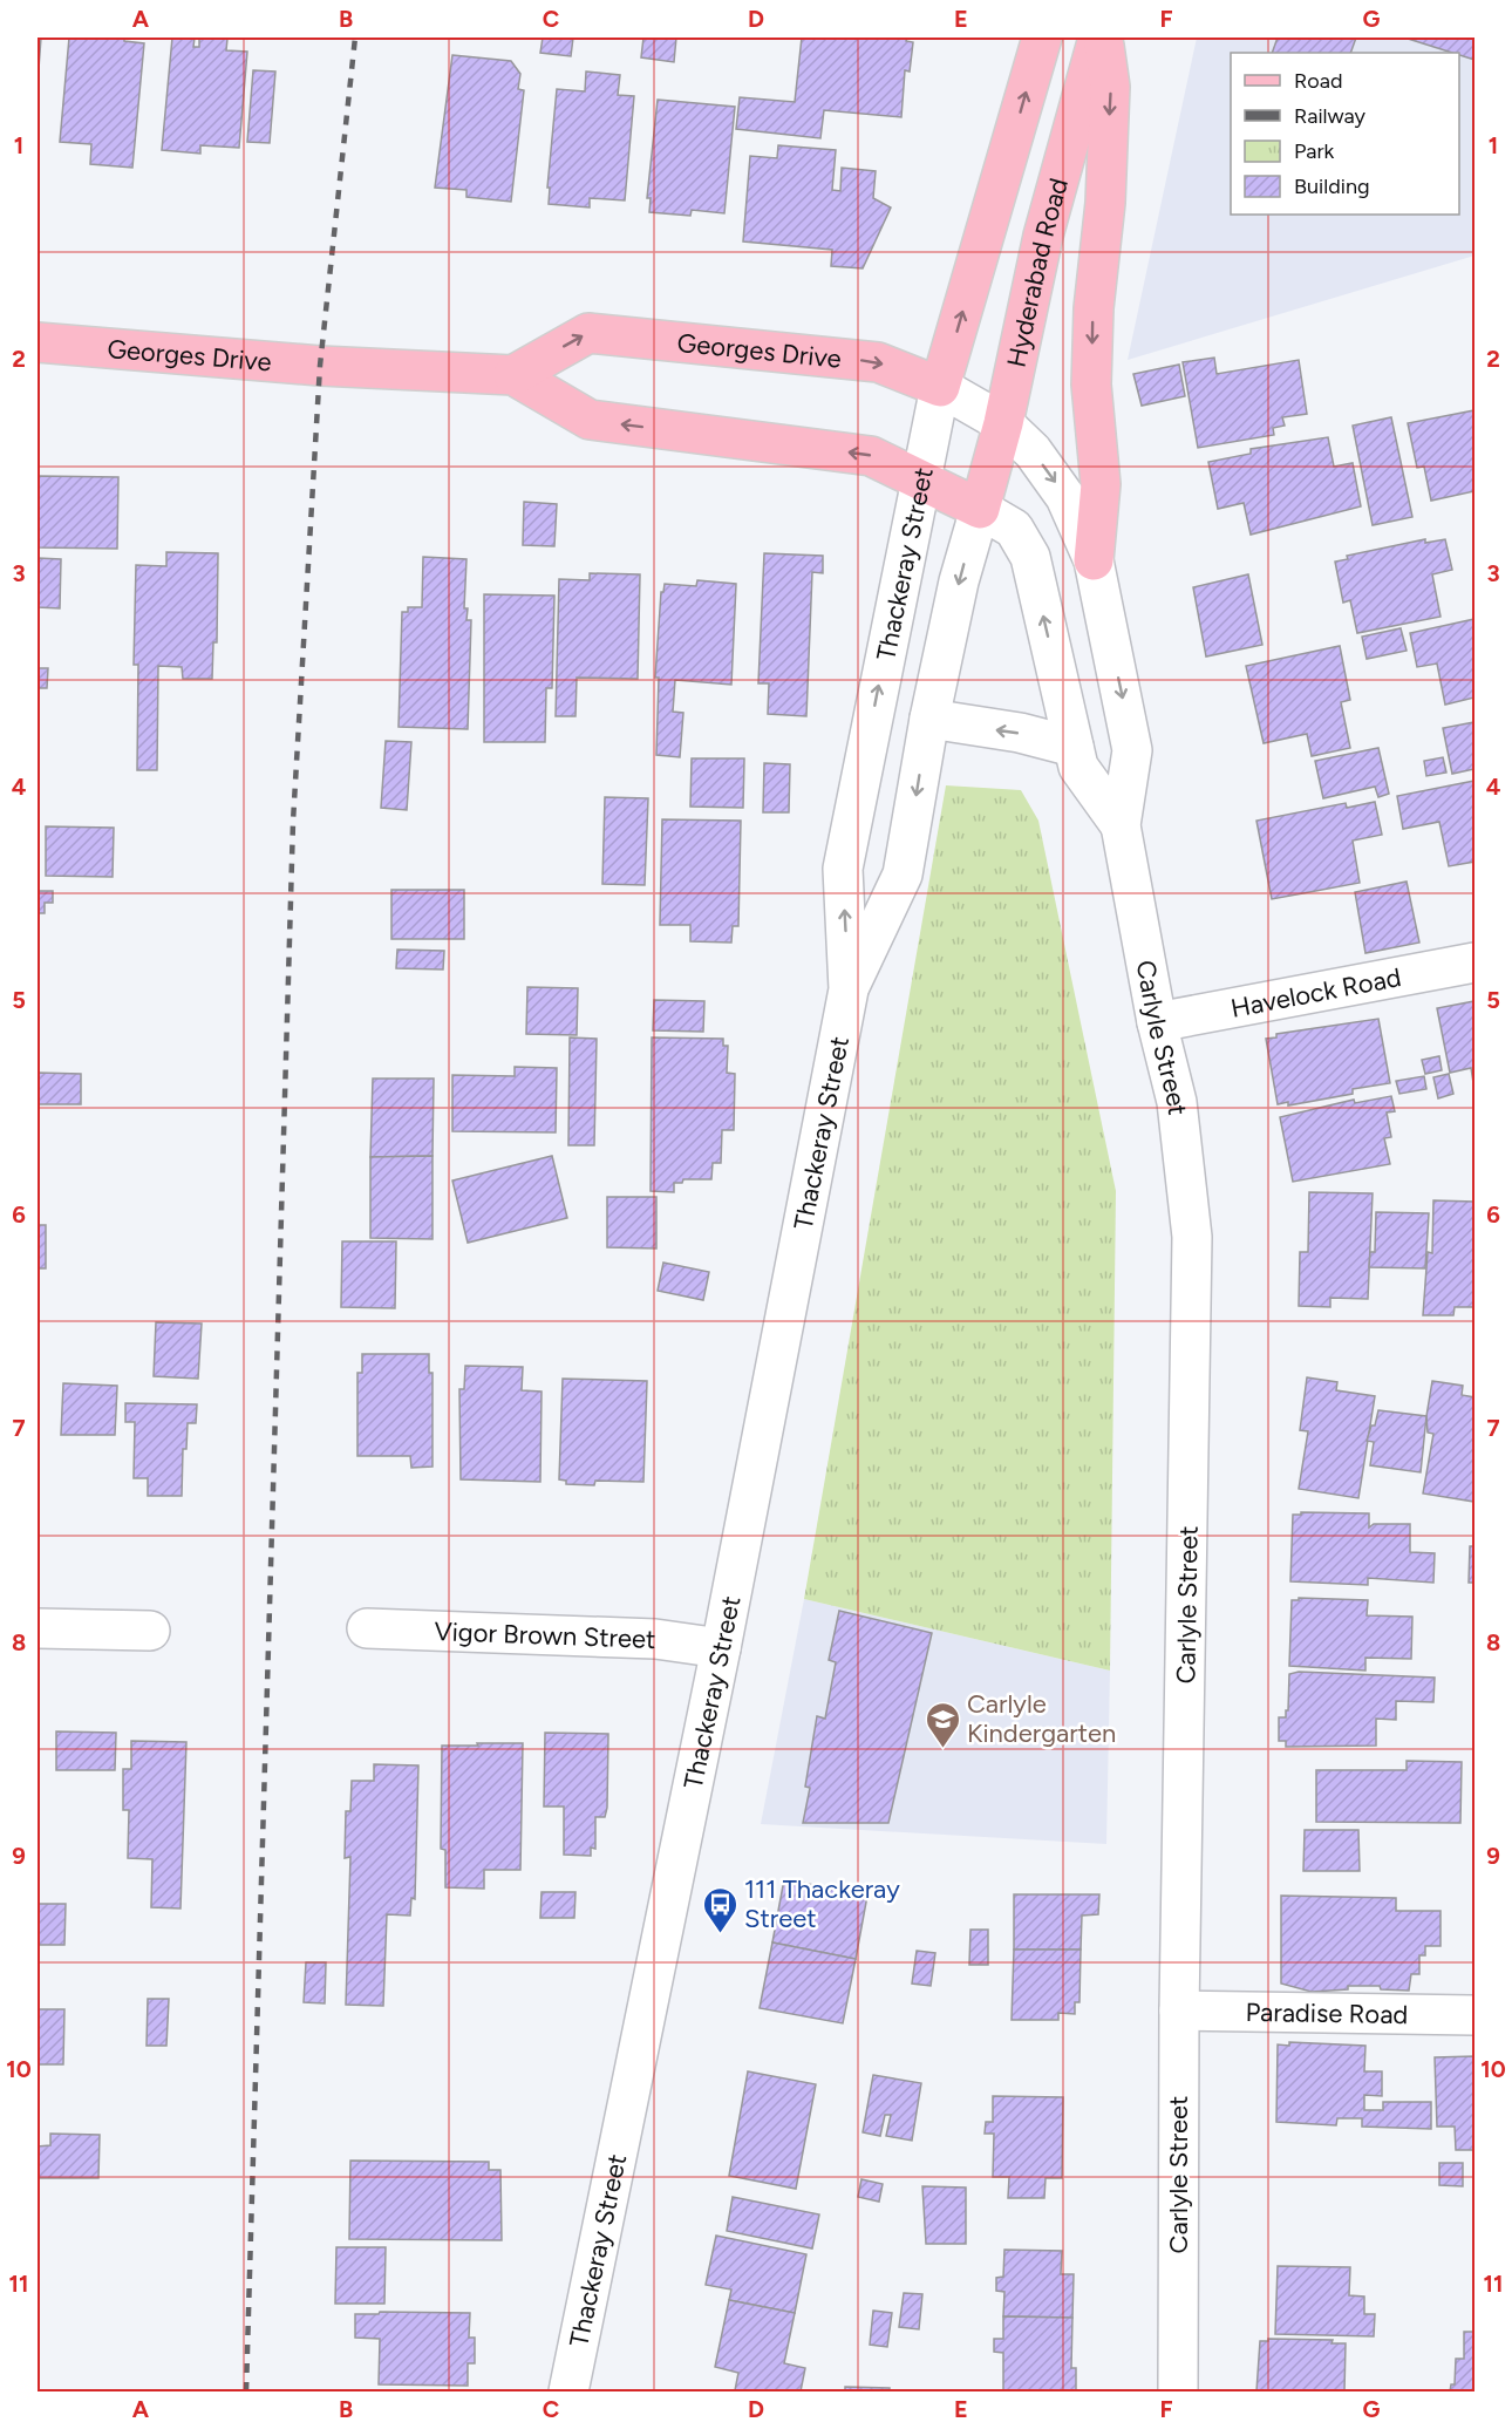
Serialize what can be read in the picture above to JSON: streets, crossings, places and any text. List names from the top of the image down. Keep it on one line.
{"streets":{"main road":["Hyderabad Road","Georges Drive","Thackeray Street","Havelock Road","Carlyle Street","Vigor Brown Street","Paradise Road"]},"crossings":[["Hyderabad Road","Georges Drive"],["Hyderabad Road","Thackeray Street"],["Hyderabad Road","Carlyle Street"],["Georges Drive","Thackeray Street"],["Georges Drive","Carlyle Street"],["Thackeray Street","Carlyle Street"],["Thackeray Street","Vigor Brown Street"],["Havelock Road","Carlyle Street"],["Carlyle Street","Paradise Road"]],"places":{"school or university":["Carlyle Kindergarten"],"bus stop":["111 Thackeray Street"]},"legend":["Road","Railway","Park","Building"],"grid":{"columns":["A","B","C","D","E","F","G"],"rows":["1","2","3","4","5","6","7","8","9","10","11"]}}
